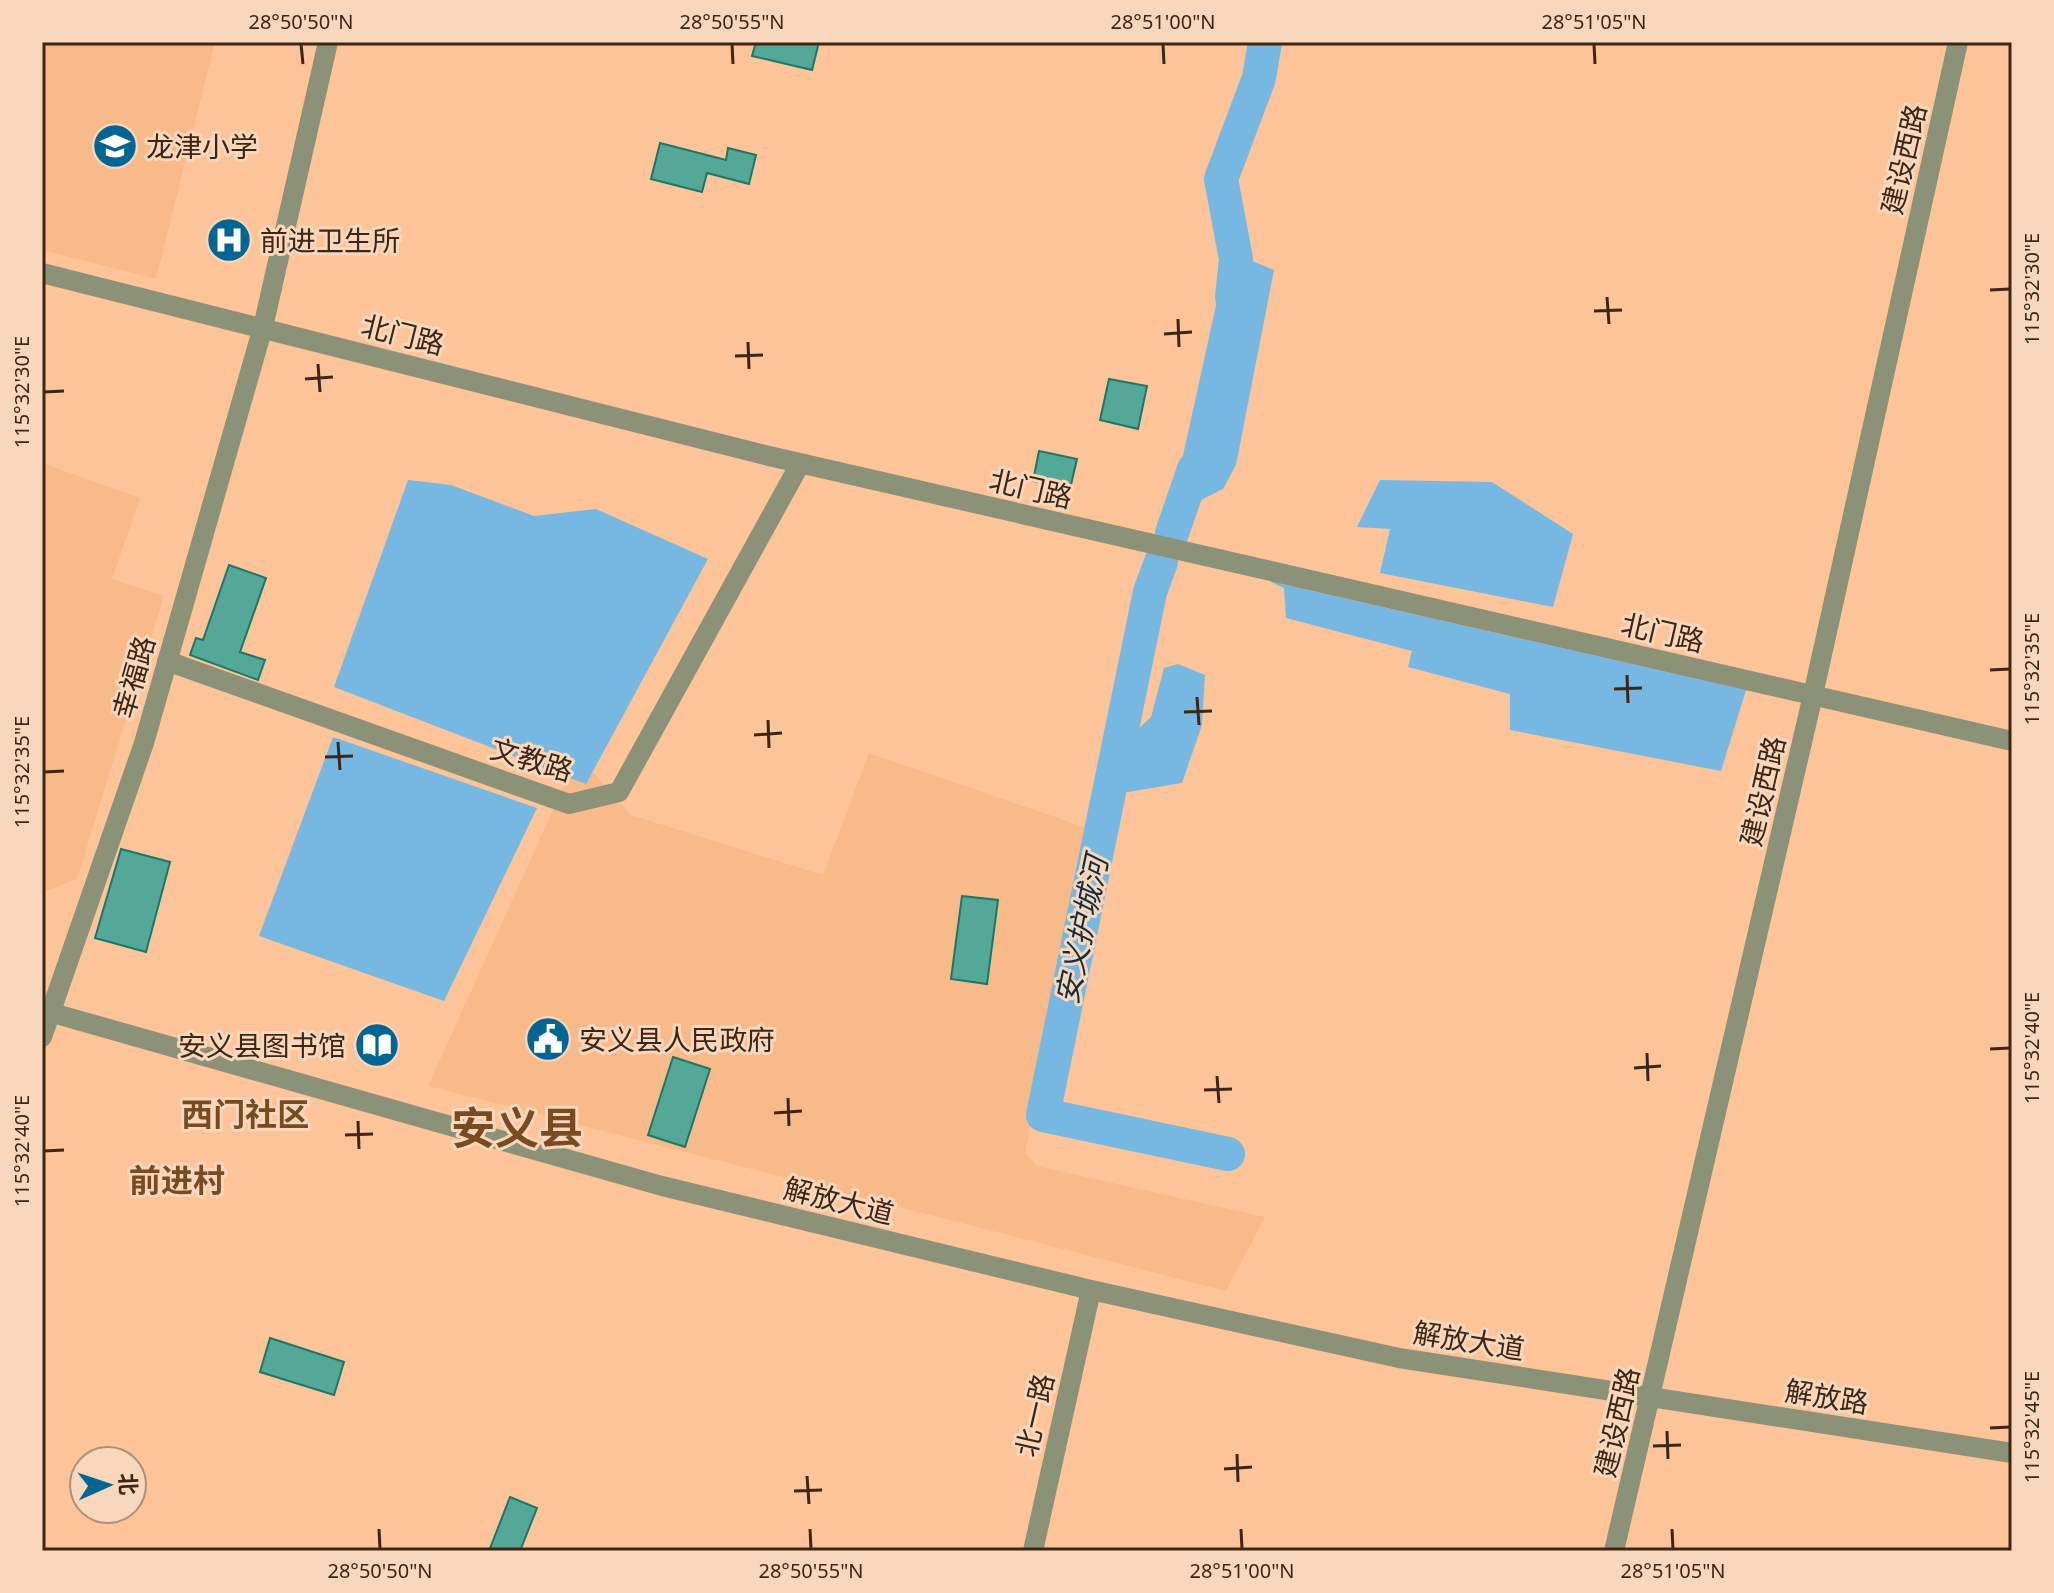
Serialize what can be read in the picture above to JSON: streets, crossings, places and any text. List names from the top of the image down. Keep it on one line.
{"streets":{"street":["建设西路","北门路","幸福路","文教路","解放大道","解放路","北一路"]},"crossings":[["建设西路","北门路"],["建设西路","解放大道"],["建设西路","解放路"],["北门路","幸福路"],["北门路","文教路"],["幸福路","文教路"],["幸福路","解放大道"],["解放大道","解放路"],["解放大道","北一路"]],"districts":["西门社区","安义县","前进村"],"water":["安义护城河"],"places":{"school or university":["龙津小学"],"hospital":["前进卫生所"],"public building":["安义县人民政府"],"library":["安义县图书馆"]},"north":"right","coordinates":["28°50'50\"N","28°50'55\"N","28°51'00\"N","28°51'05\"N","115°32'30\"E","115°32'35\"E","115°32'40\"E","115°32'45\"E"]}
